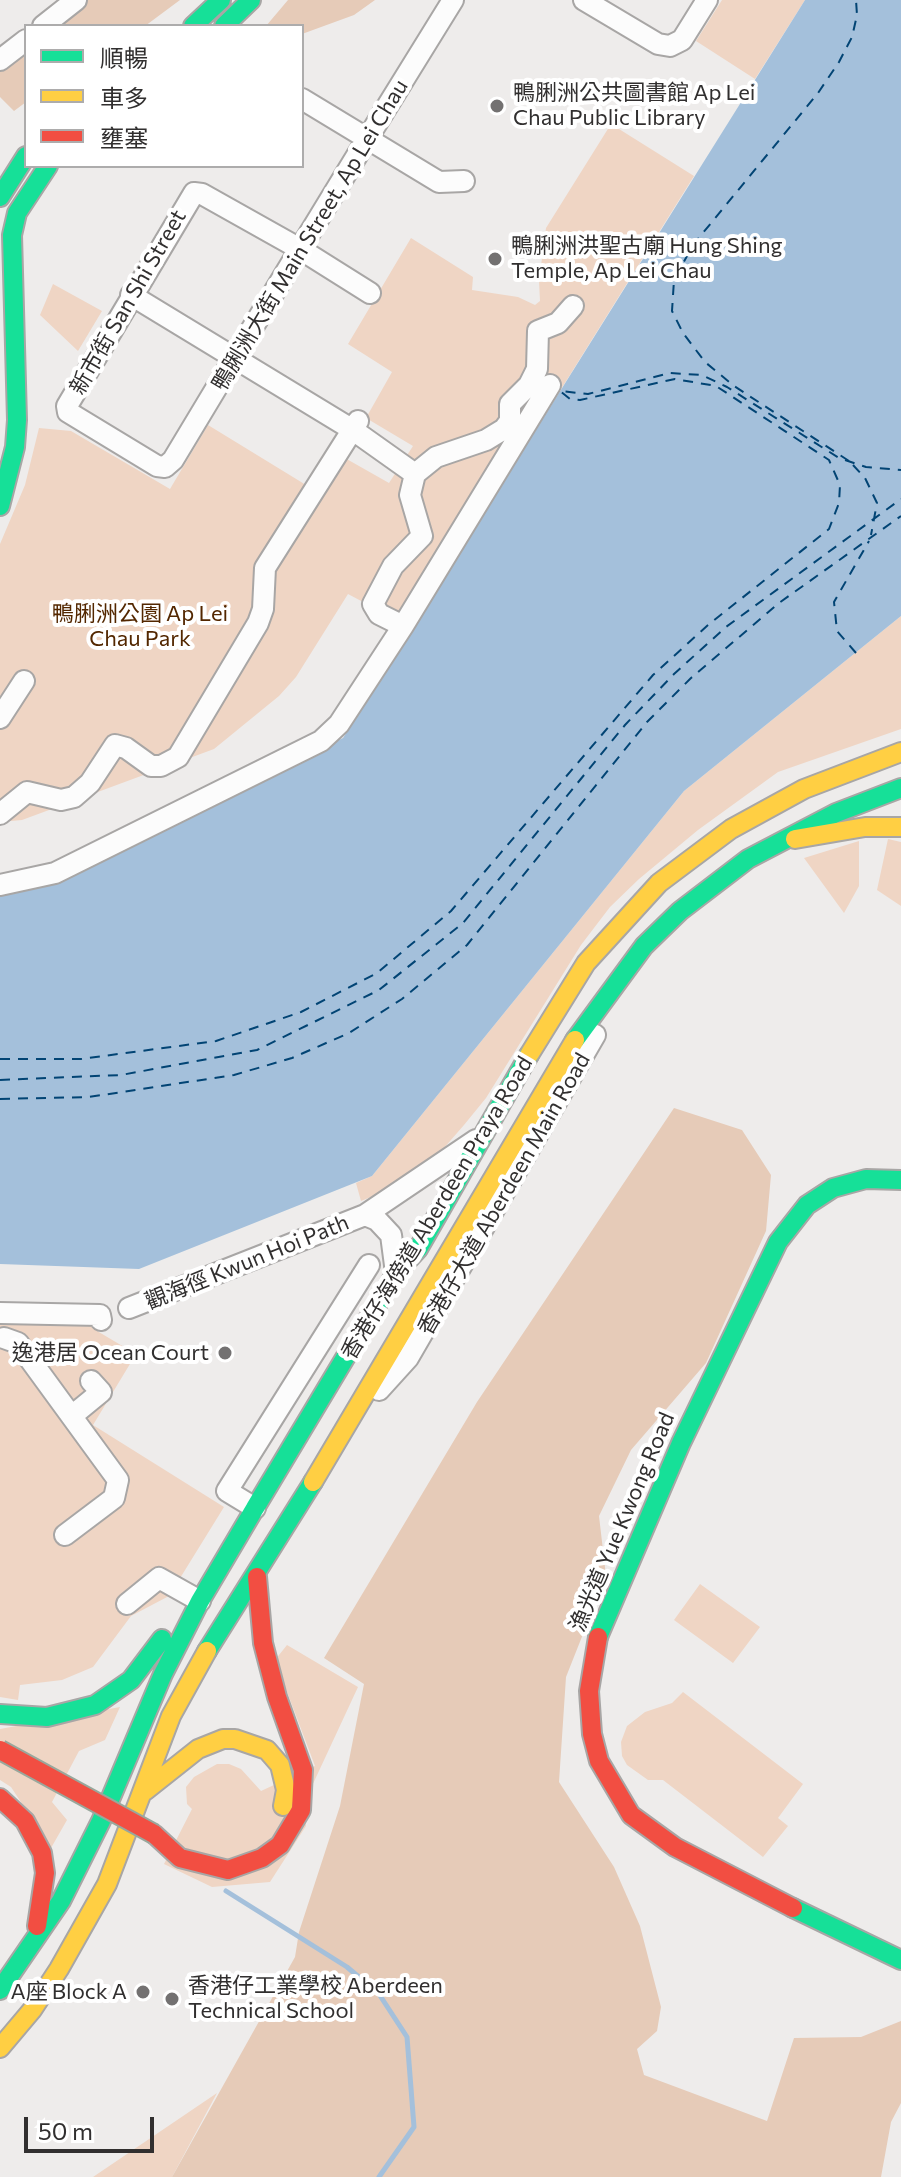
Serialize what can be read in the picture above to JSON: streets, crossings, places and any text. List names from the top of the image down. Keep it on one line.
{"streets":{"main road":["香港仔海傍道 Aberdeen Praya Road","漁光道 Yue Kwong Road"],"street":["鴨脷洲大街 Main Street, Ap Lei Chau","新市街 San Shi Street","香港仔大道 Aberdeen Main Road","觀海徑 Kwun Hoi Path"]},"crossings":[["鴨脷洲大街 Main Street, Ap Lei Chau","新市街 San Shi Street"],["香港仔海傍道 Aberdeen Praya Road","觀海徑 Kwun Hoi Path"]],"parks":["鴨脷洲公園 Ap Lei Chau Park"],"places":["鴨脷洲公共圖書館 Ap Lei Chau Public Library","鴨脷洲洪聖古廟 Hung Shing Temple, Ap Lei Chau","逸港居 Ocean Court","A座 Block A","香港仔工業學校 Aberdeen Technical School"],"legend":["順暢","車多","壅塞"],"scale_bar":"50 m"}
